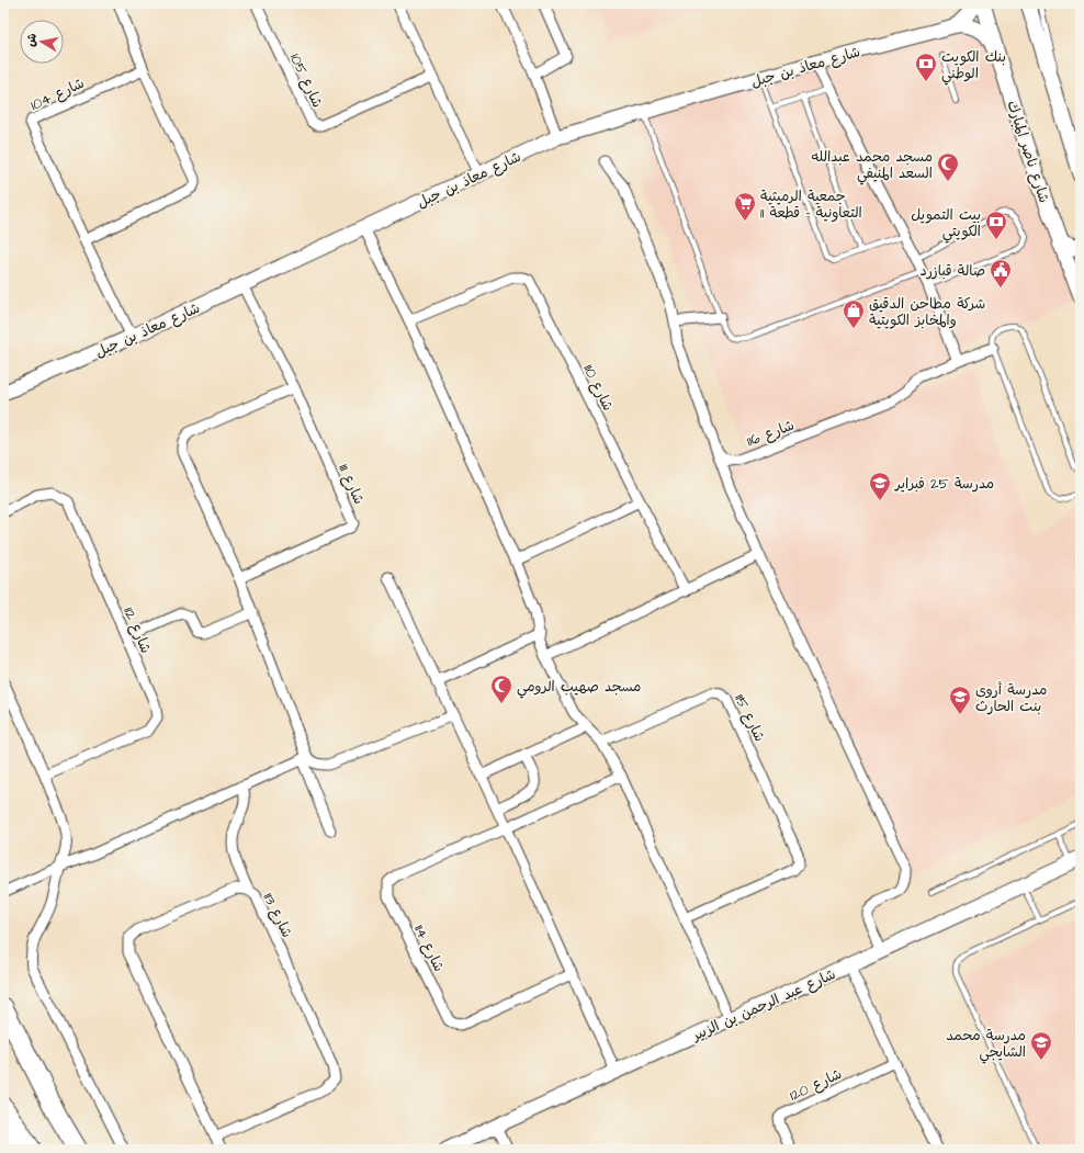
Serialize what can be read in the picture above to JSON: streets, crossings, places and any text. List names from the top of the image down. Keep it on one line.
{"streets":{"street":["شارع معاذ بن جبل","شارع 105","شارع 104","شارع ناصر المبارك","شارع 110","شارع 116","شارع 111","شارع 112","شارع 115","شارع 113","شارع 114","شارع عبد الرحمن بن الزبير","شارع 120"]},"crossings":[["شارع معاذ بن جبل","شارع 104"],["شارع معاذ بن جبل","شارع ناصر المبارك"],["شارع معاذ بن جبل","شارع 111"]],"places":{"bank":["بنك الكويت الوطني","بيت التمويل الكويتي"],"mosque":["مسجد محمد عبدالله السعد المنيفي","مسجد صهيب الرومي"],"supermarket":["جمعية الرميثية التعاونية - قطعة 11"],"public building":["صالة قبازرد"],"shop":["شركة مطاحن الدقيق والمخابز الكويتية"],"school or university":["مدرسة 25 فبراير","مدرسة أروى بنت الحارث","مدرسة محمد الشايجي"]},"north":"left"}
